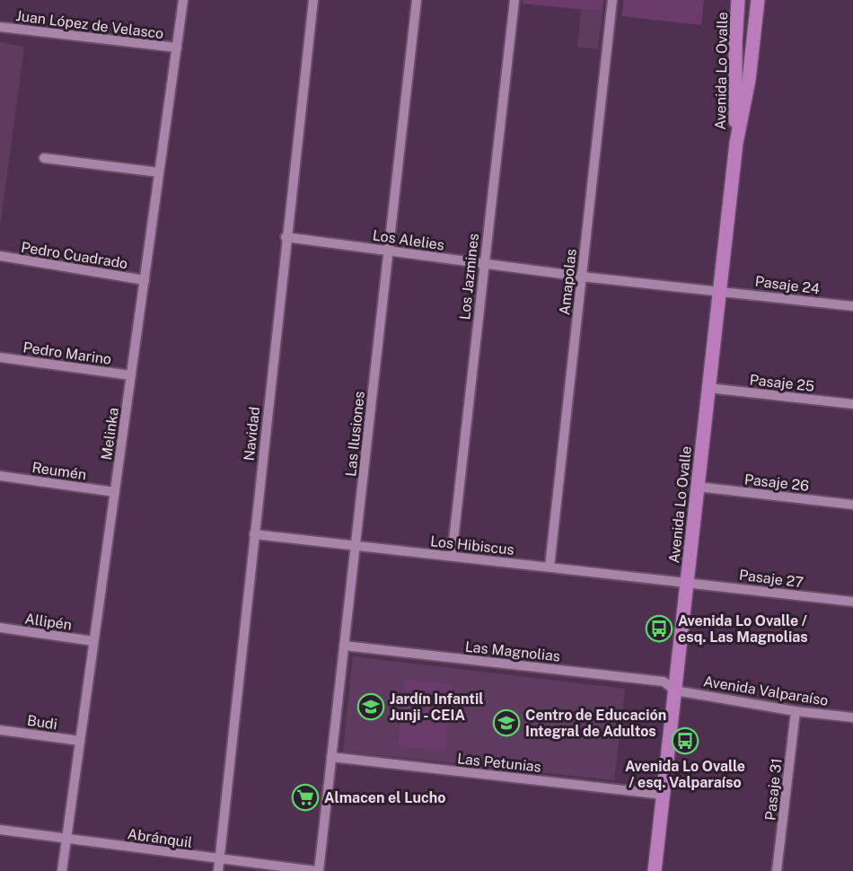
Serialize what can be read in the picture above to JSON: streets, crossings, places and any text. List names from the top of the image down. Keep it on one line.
{"streets":{"main road":["Avenida Lo Ovalle"],"street":["Juan López de Velasco","Los Alelies","Pedro Cuadrado","Los Jazmines","Amapolas","Pasaje 24","Pedro Marino","Pasaje 25","Melinka","Navidad","Las Ilusiones","Reumén","Pasaje 26","Los Hibiscus","Pasaje 27","Allipén","Las Magnolias","Avenida Valparaíso","Budi","Las Petunias","Pasaje 31","Abránquil"]},"crossings":[["Juan López de Velasco","Melinka"],["Avenida Lo Ovalle","Los Alelies"],["Avenida Lo Ovalle","Pasaje 24"],["Avenida Lo Ovalle","Pasaje 25"],["Avenida Lo Ovalle","Pasaje 26"],["Avenida Lo Ovalle","Los Hibiscus"],["Avenida Lo Ovalle","Pasaje 27"],["Avenida Lo Ovalle","Las Magnolias"],["Avenida Lo Ovalle","Avenida Valparaíso"],["Avenida Lo Ovalle","Las Petunias"],["Los Alelies","Los Jazmines"],["Los Alelies","Amapolas"],["Los Alelies","Pasaje 24"],["Los Alelies","Navidad"],["Los Alelies","Las Ilusiones"],["Pedro Cuadrado","Melinka"],["Los Jazmines","Los Hibiscus"],["Amapolas","Los Hibiscus"],["Pedro Marino","Melinka"],["Melinka","Reumén"],["Melinka","Allipén"],["Melinka","Budi"],["Melinka","Abránquil"],["Navidad","Los Hibiscus"],["Navidad","Abránquil"],["Las Ilusiones","Los Hibiscus"],["Las Ilusiones","Las Magnolias"],["Las Ilusiones","Las Petunias"],["Las Ilusiones","Abránquil"],["Los Hibiscus","Pasaje 27"],["Las Magnolias","Avenida Valparaíso"],["Avenida Valparaíso","Pasaje 31"]],"places":{"bus stop":["Avenida Lo Ovalle / esq. Las Magnolias","Avenida Lo Ovalle / esq. Valparaíso"],"school or university":["Jardín Infantil Junji - CEIA","Centro de Educación Integral de Adultos"],"supermarket":["Almacen el Lucho"]}}
